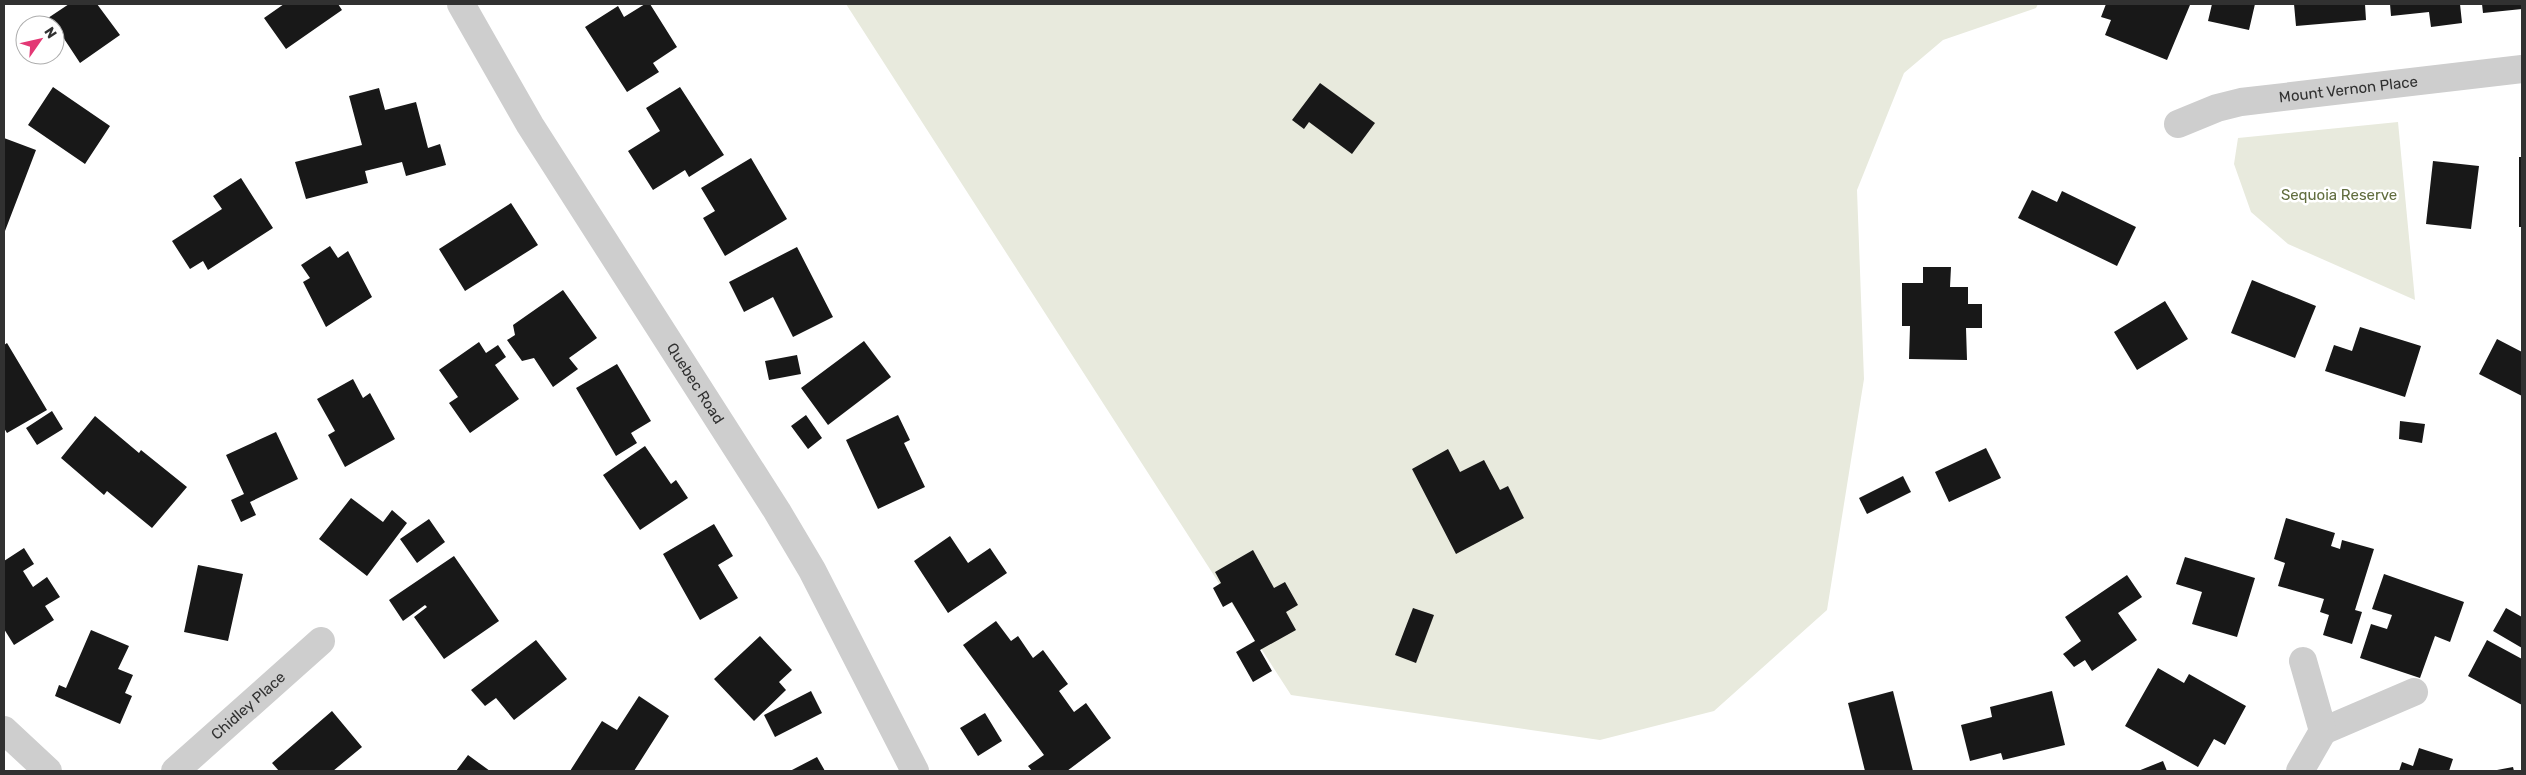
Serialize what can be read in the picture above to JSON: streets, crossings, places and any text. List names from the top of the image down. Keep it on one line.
{"streets":{"street":["Mount Vernon Place","Quebec Road","Chidley Place"]},"parks":["Sequoia Reserve"],"north":"top right"}
